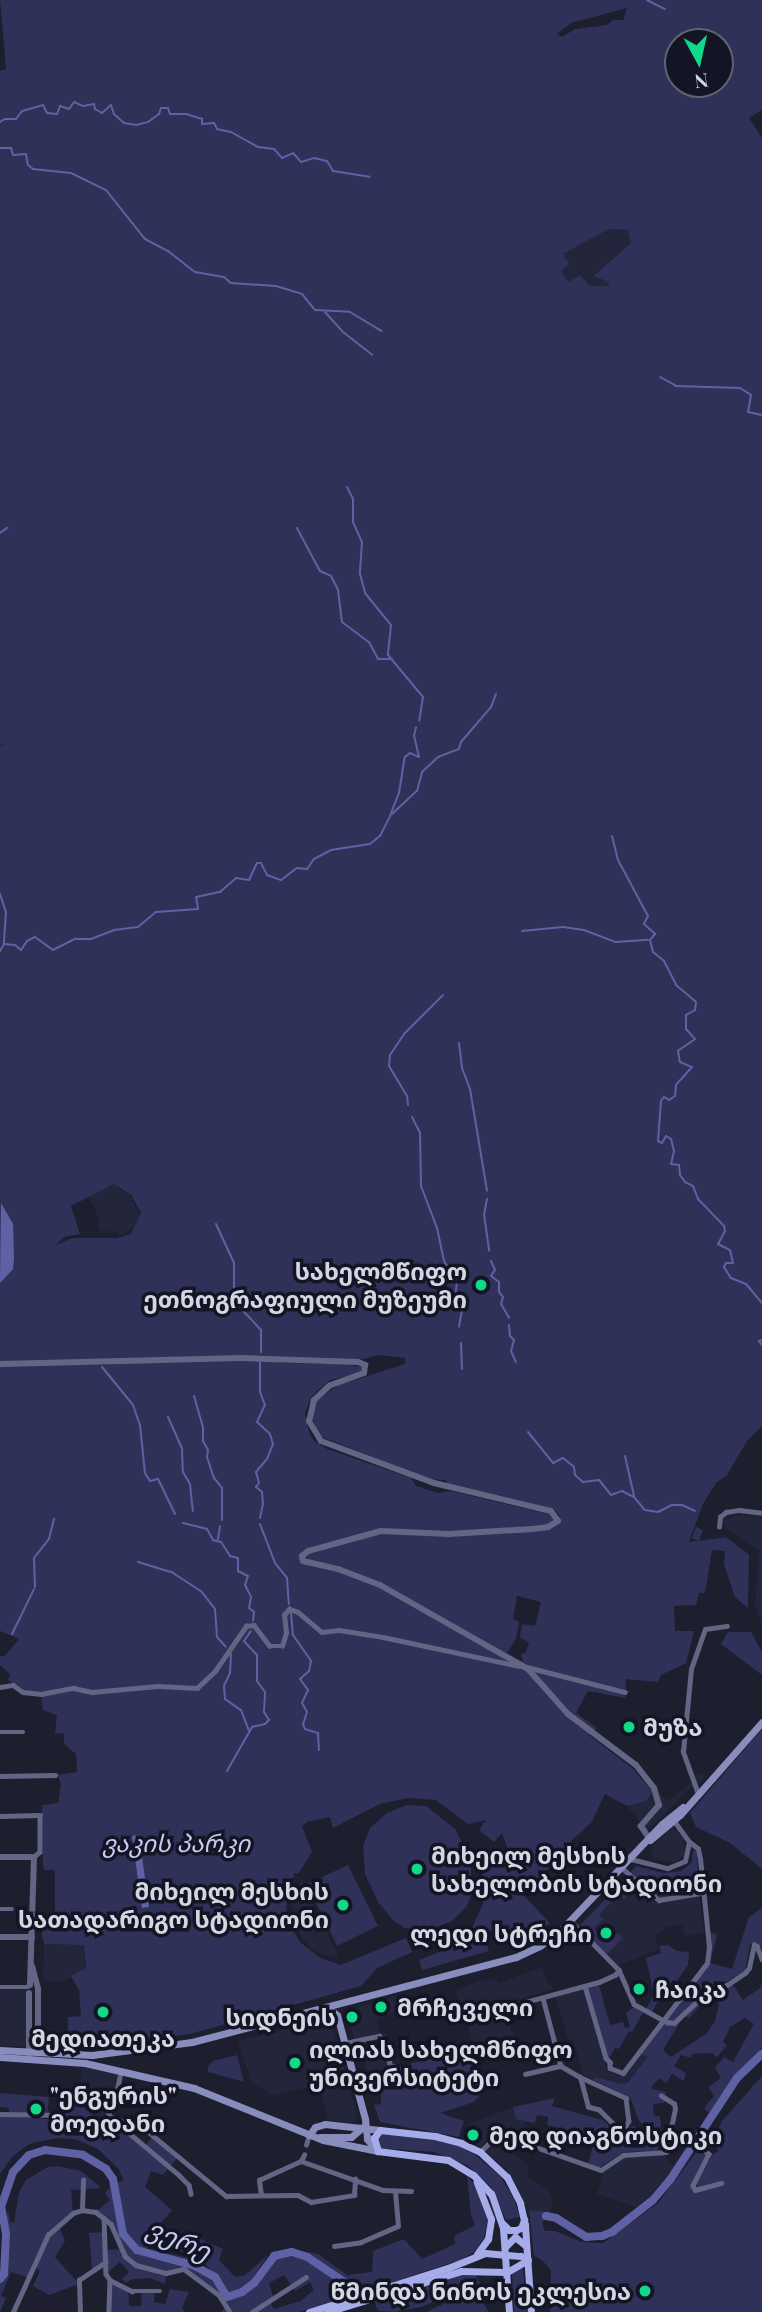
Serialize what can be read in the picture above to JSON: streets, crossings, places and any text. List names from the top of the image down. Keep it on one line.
{"water":["ვერე"],"parks":["ვაკის პარკი"],"places":["სახელმწიფო ეთნოგრაფიული მუზეუმი","მუზა","მიხეილ მესხის სახელობის სტადიონი","მიხეილ მესხის სათადარიგო სტადიონი","ლედი სტრეჩი","ჩაიკა","მრჩეველი","მედიათეკა","სიდნეის","ილიას სახელმწიფო უნივერსიტეტი","\"ენგურის\" მოედანი","მედ დიაგნოსტიკი","წმინდა ნინოს ეკლესია"],"north":"bottom"}
